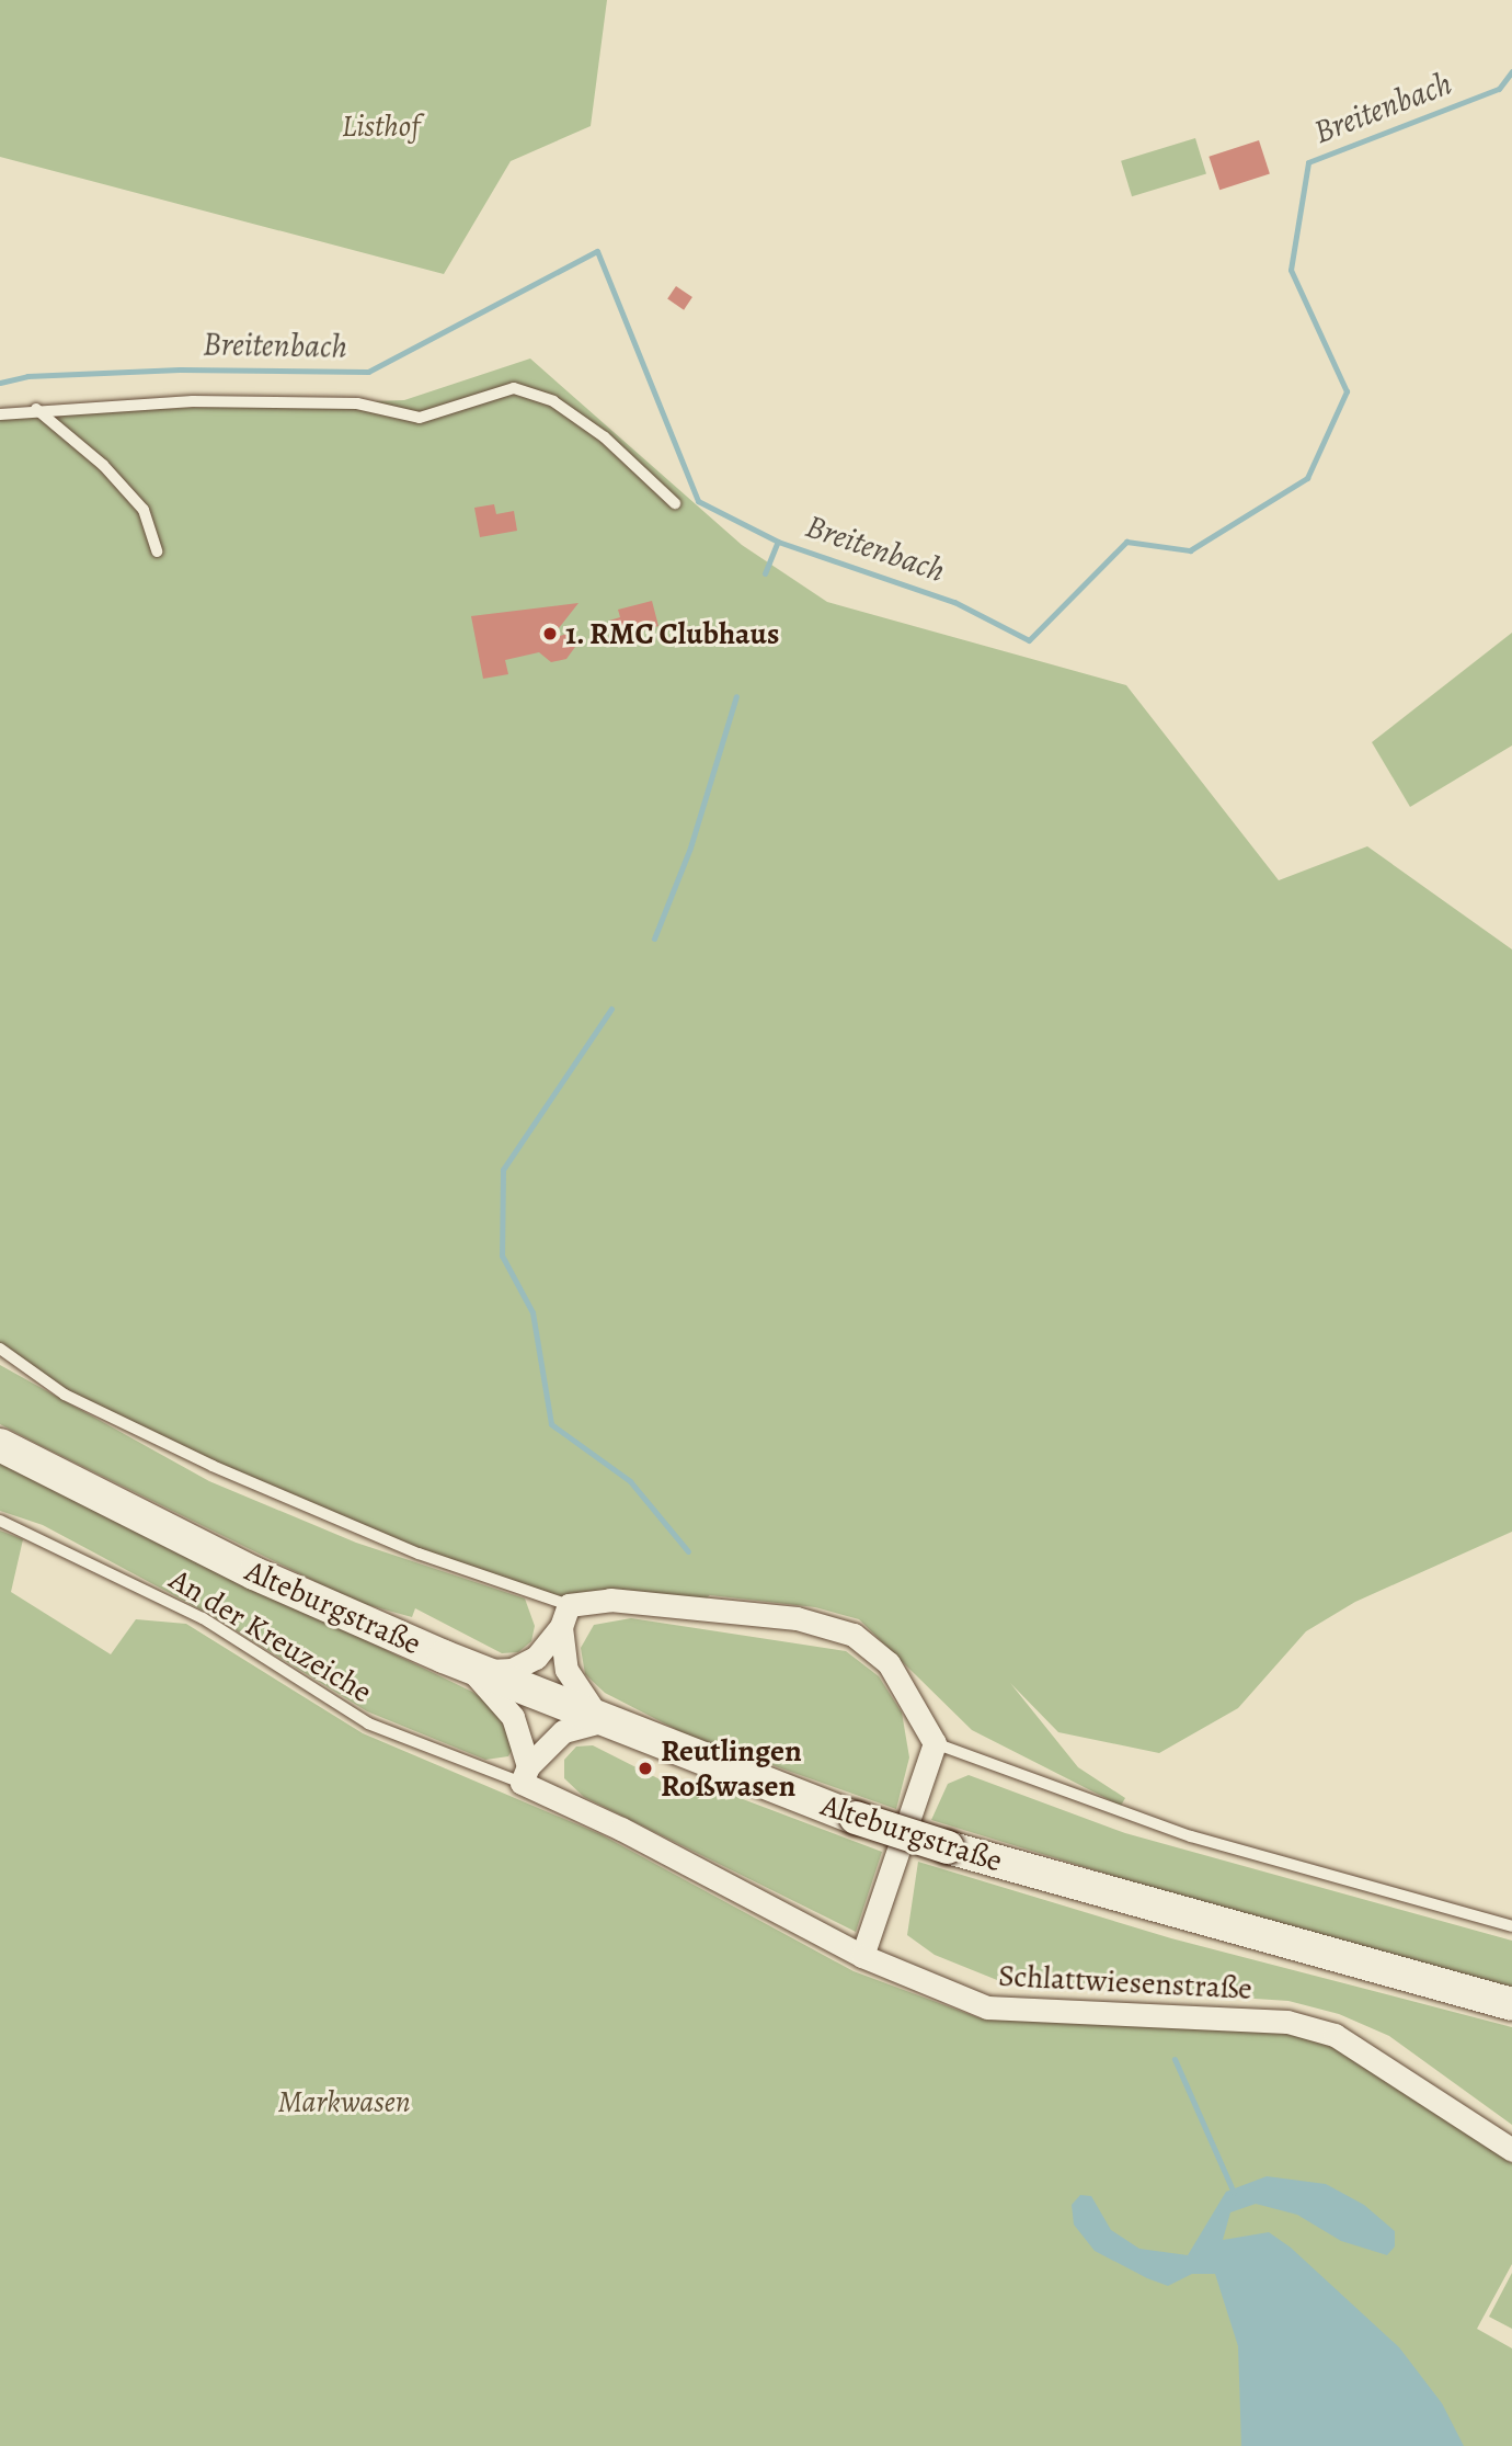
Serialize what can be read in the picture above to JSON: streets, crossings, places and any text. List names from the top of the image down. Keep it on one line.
{"streets":{"main road":["Alteburgstraße"],"street":["Schlattwiesenstraße"],"lane":["An der Kreuzeiche"]},"crossings":[["An der Kreuzeiche","Schlattwiesenstraße"]],"water":["Breitenbach"],"parks":["Listhof","Markwasen"],"places":["1. RMC Clubhaus","Reutlingen Roßwasen"]}
